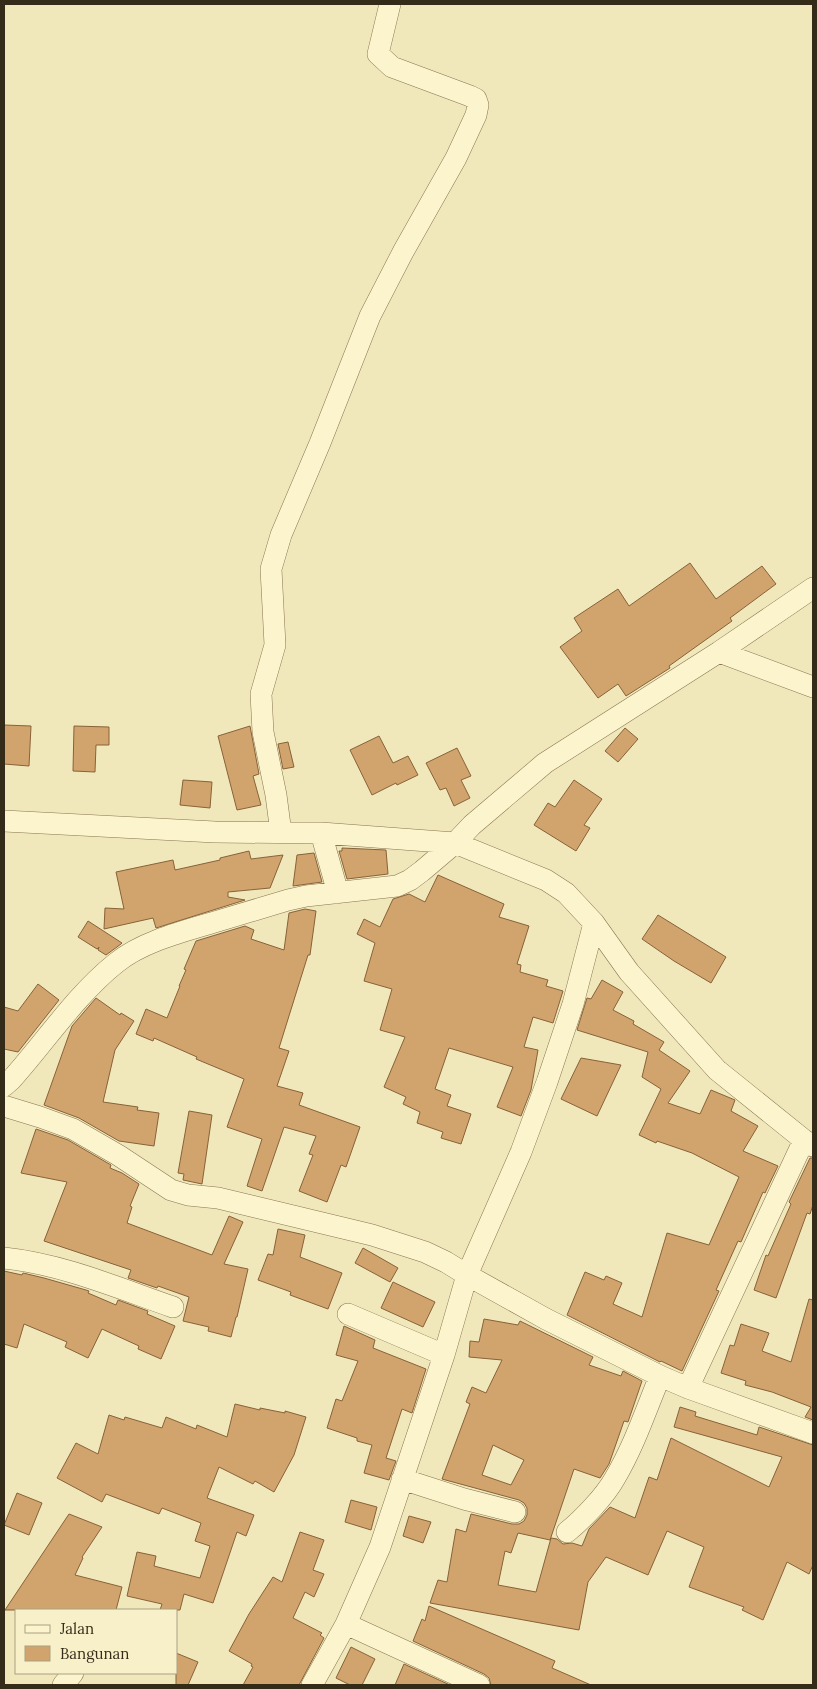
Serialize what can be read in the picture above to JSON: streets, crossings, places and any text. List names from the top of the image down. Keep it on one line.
{"legend":["Jalan","Bangunan"]}
